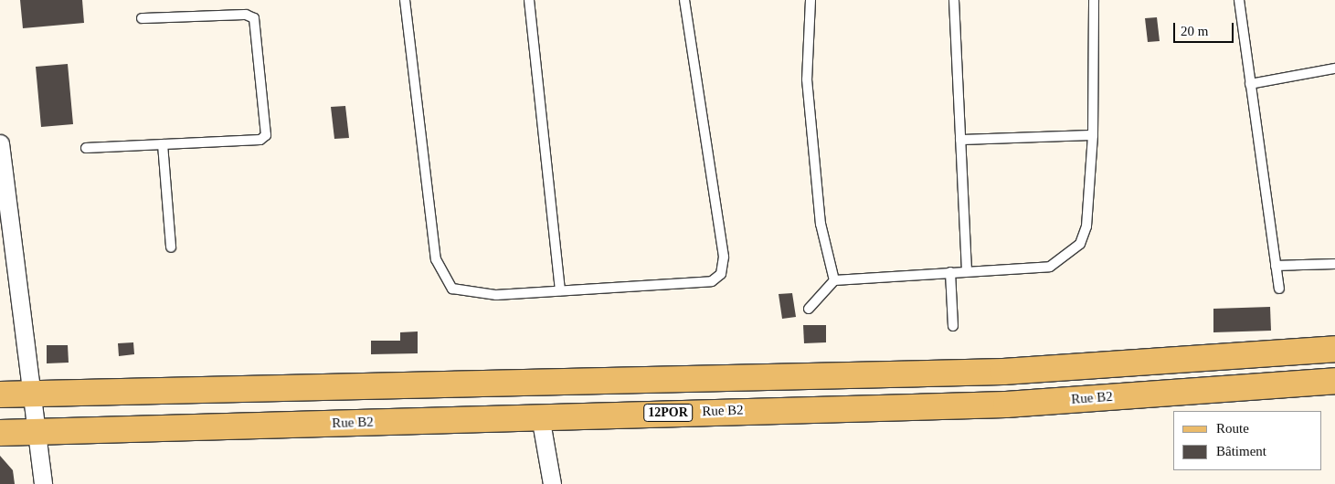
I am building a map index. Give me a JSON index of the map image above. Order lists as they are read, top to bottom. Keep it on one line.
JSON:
{"streets":{"main road":["Rue B2","12POR"]},"legend":["Route","Bâtiment"],"scale_bar":"20 m"}
